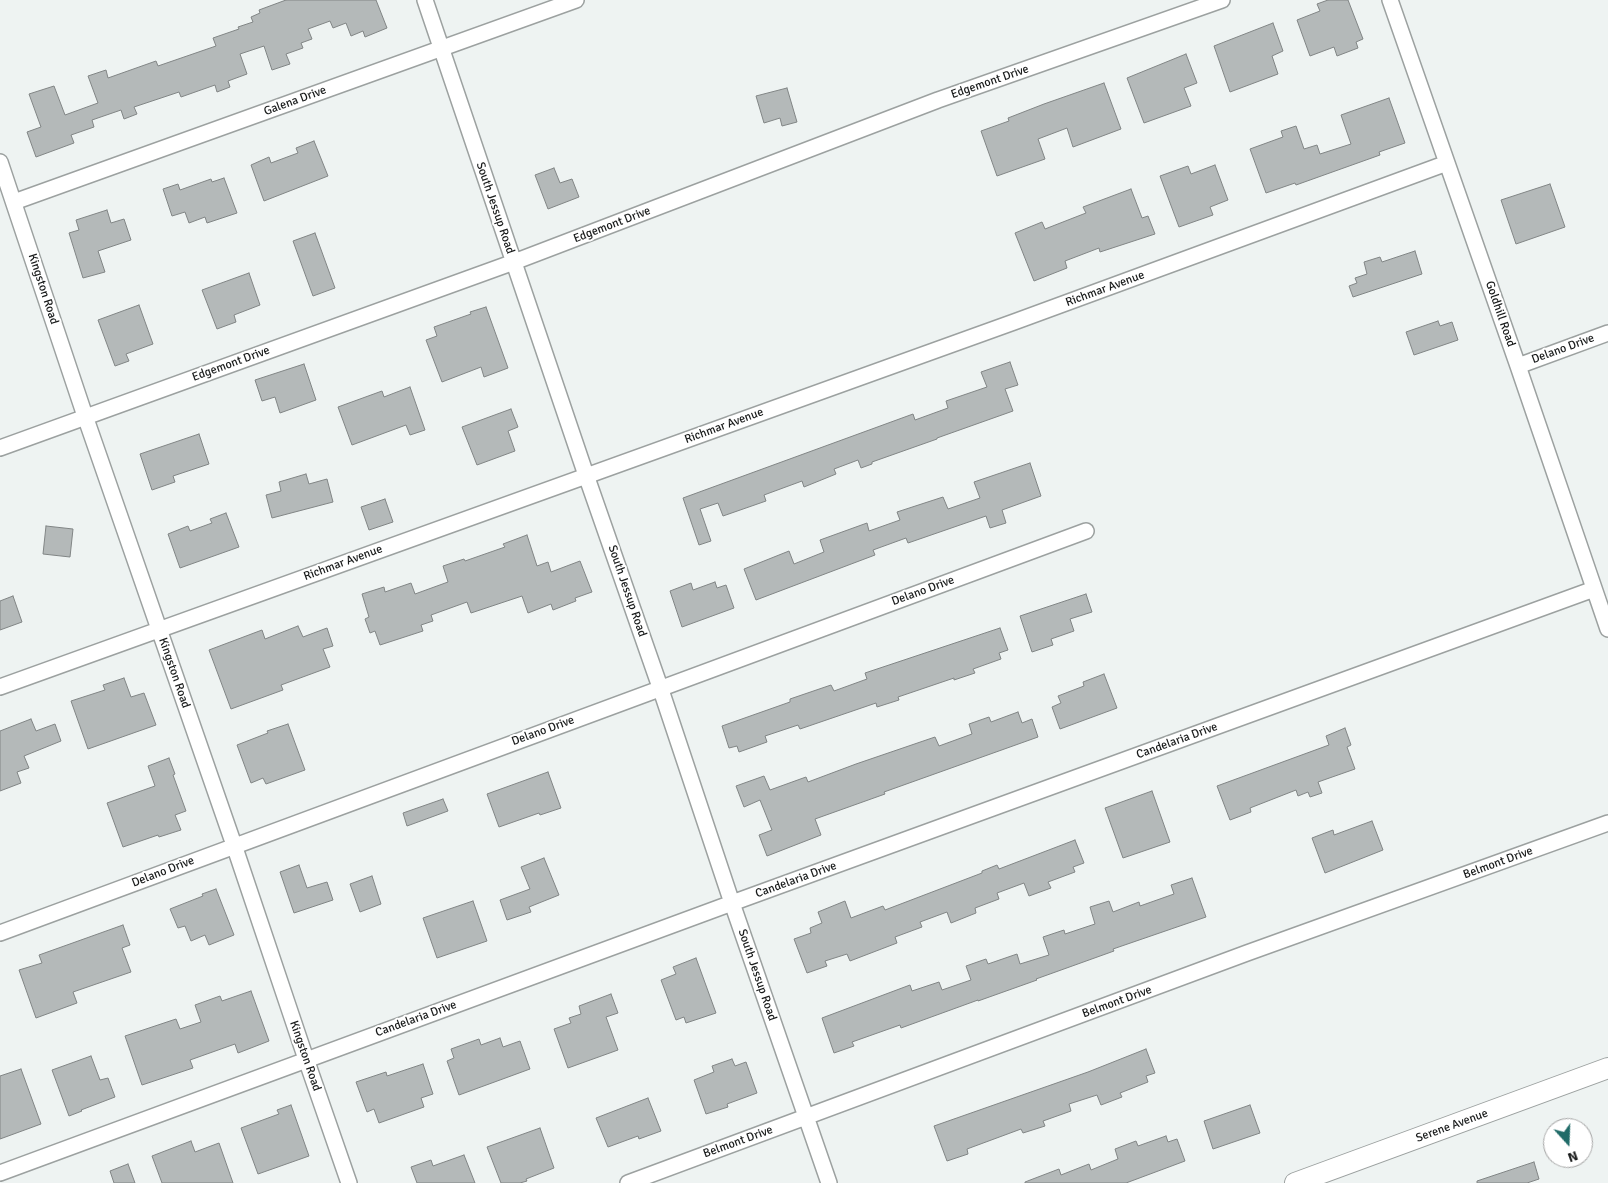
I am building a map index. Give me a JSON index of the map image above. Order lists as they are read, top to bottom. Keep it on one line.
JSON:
{"streets":{"street":["Edgemont Drive","Galena Drive","South Jessup Road","Kingston Road","Richmar Avenue","Goldhill Road","Delano Drive","Candelaria Drive","Belmont Drive","Serene Avenue"]},"crossings":[["Edgemont Drive","South Jessup Road"],["Edgemont Drive","Kingston Road"],["Galena Drive","South Jessup Road"],["Galena Drive","Kingston Road"],["South Jessup Road","Richmar Avenue"],["South Jessup Road","Delano Drive"],["South Jessup Road","Candelaria Drive"],["South Jessup Road","Belmont Drive"],["Kingston Road","Richmar Avenue"],["Kingston Road","Delano Drive"],["Kingston Road","Candelaria Drive"],["Richmar Avenue","Goldhill Road"],["Goldhill Road","Delano Drive"],["Goldhill Road","Candelaria Drive"]],"north":"bottom"}
